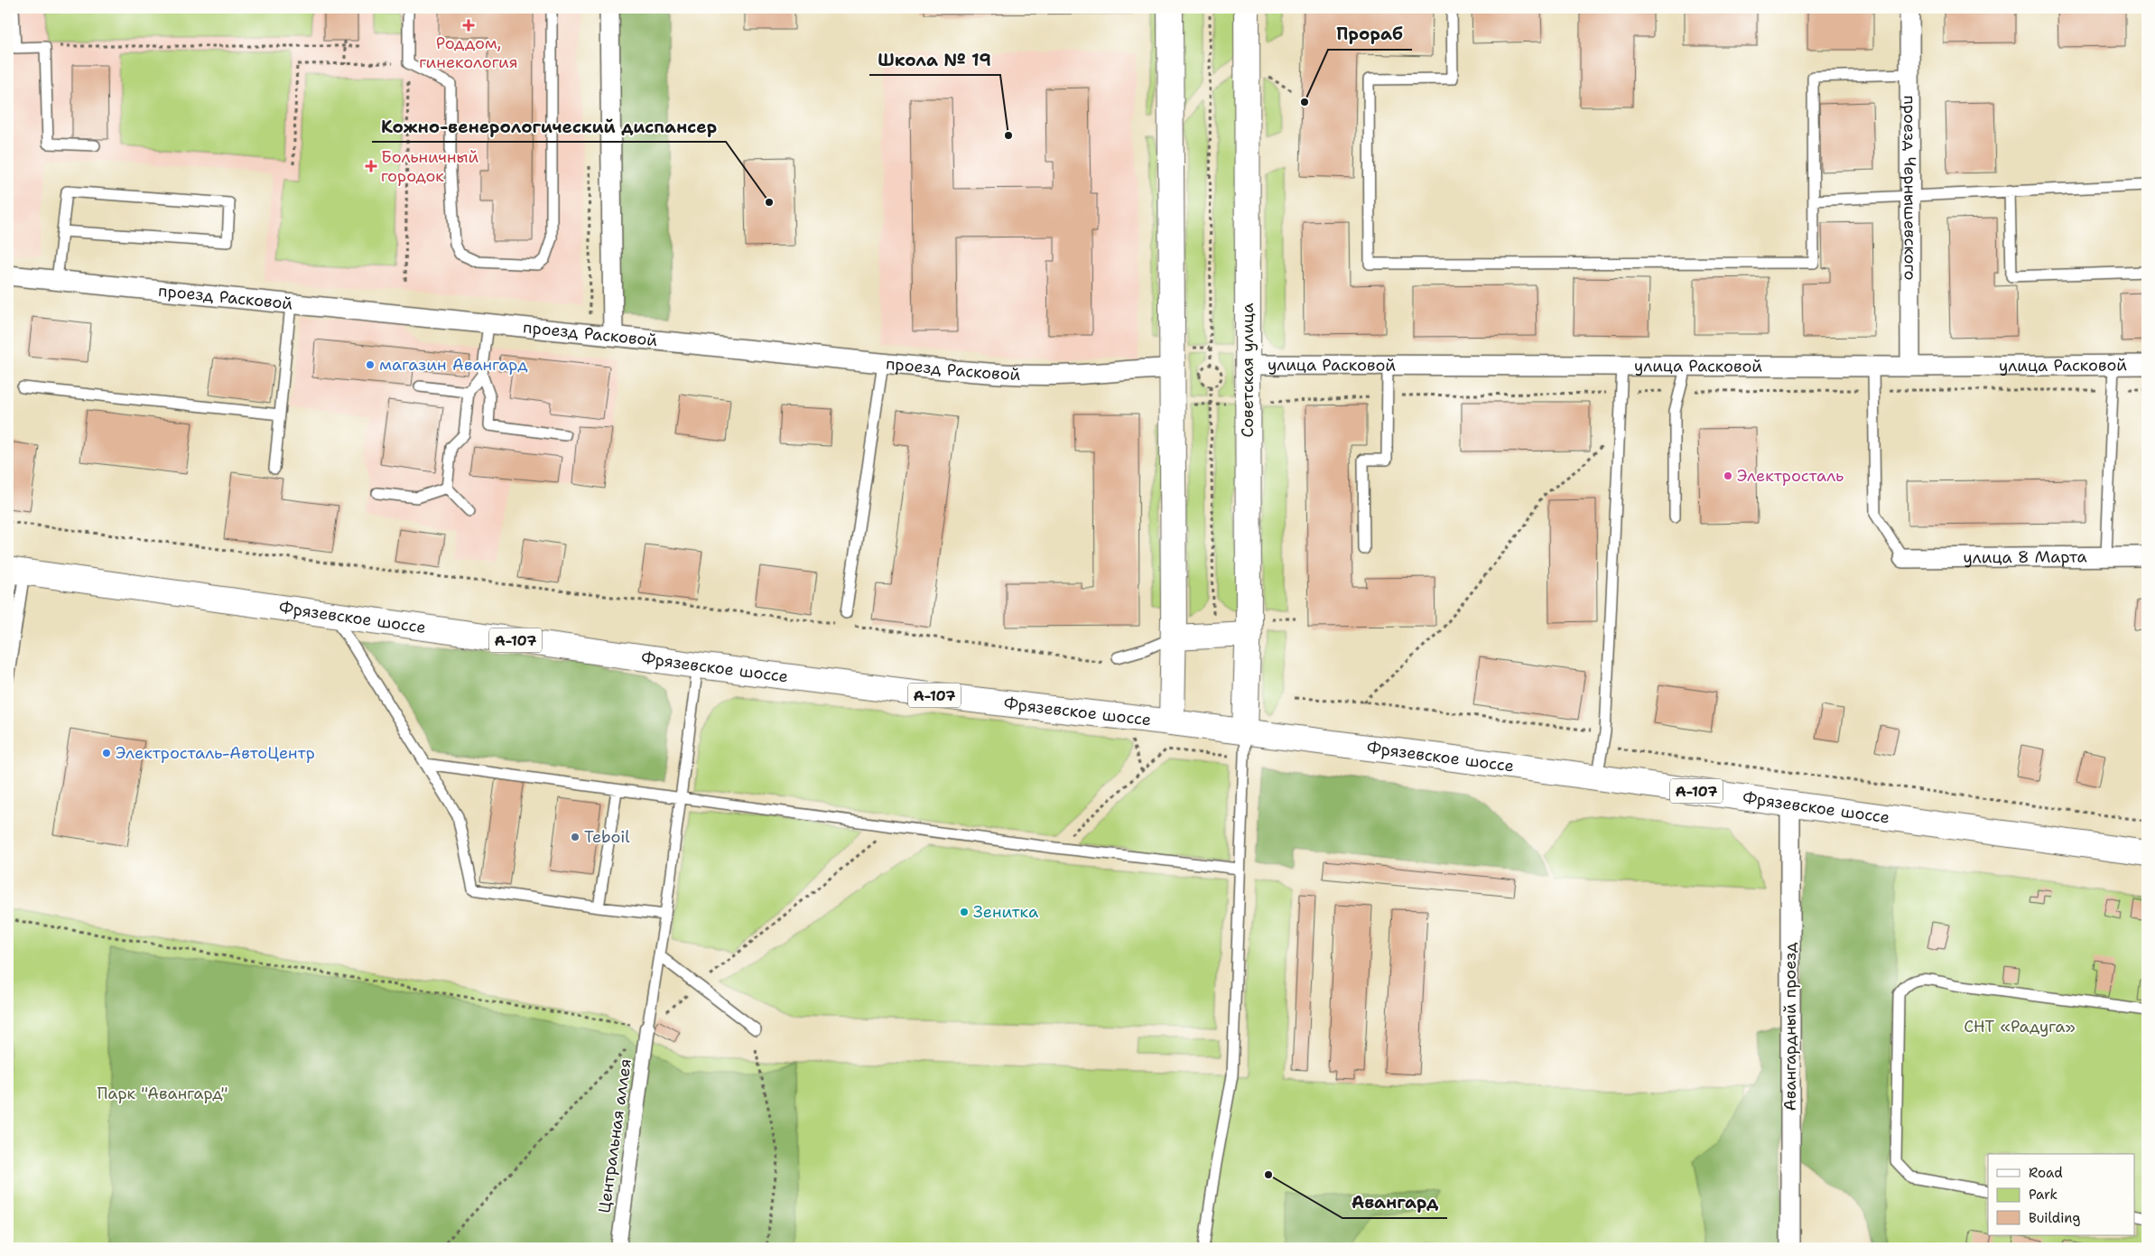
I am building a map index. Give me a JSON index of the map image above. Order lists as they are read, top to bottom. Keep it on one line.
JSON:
{"streets":{"main road":["Советская улица","Фрязевское шоссе","А-107"],"street":["проезд Чернышевского","проезд Расковой","улица Расковой","улица 8 Марта","Авангардный проезд","Центральная аллея"]},"crossings":[["проезд Чернышевского","улица Расковой"],["улица Расковой","Советская улица"],["Советская улица","Фрязевское шоссе"],["Фрязевское шоссе","Авангардный проезд"]],"parks":["СНТ «Радуга»","Парк \"Авангард\""],"places":{"health":["Роддом, гинекология","Больничный городок"],"other":["Прораб","Школа № 19","Кожно-венерологический диспансер","магазин Авангард","Электросталь","Электросталь-АвтоЦентр","Teboil","Зенитка","Авангард"]},"legend":["Road","Park","Building"]}
